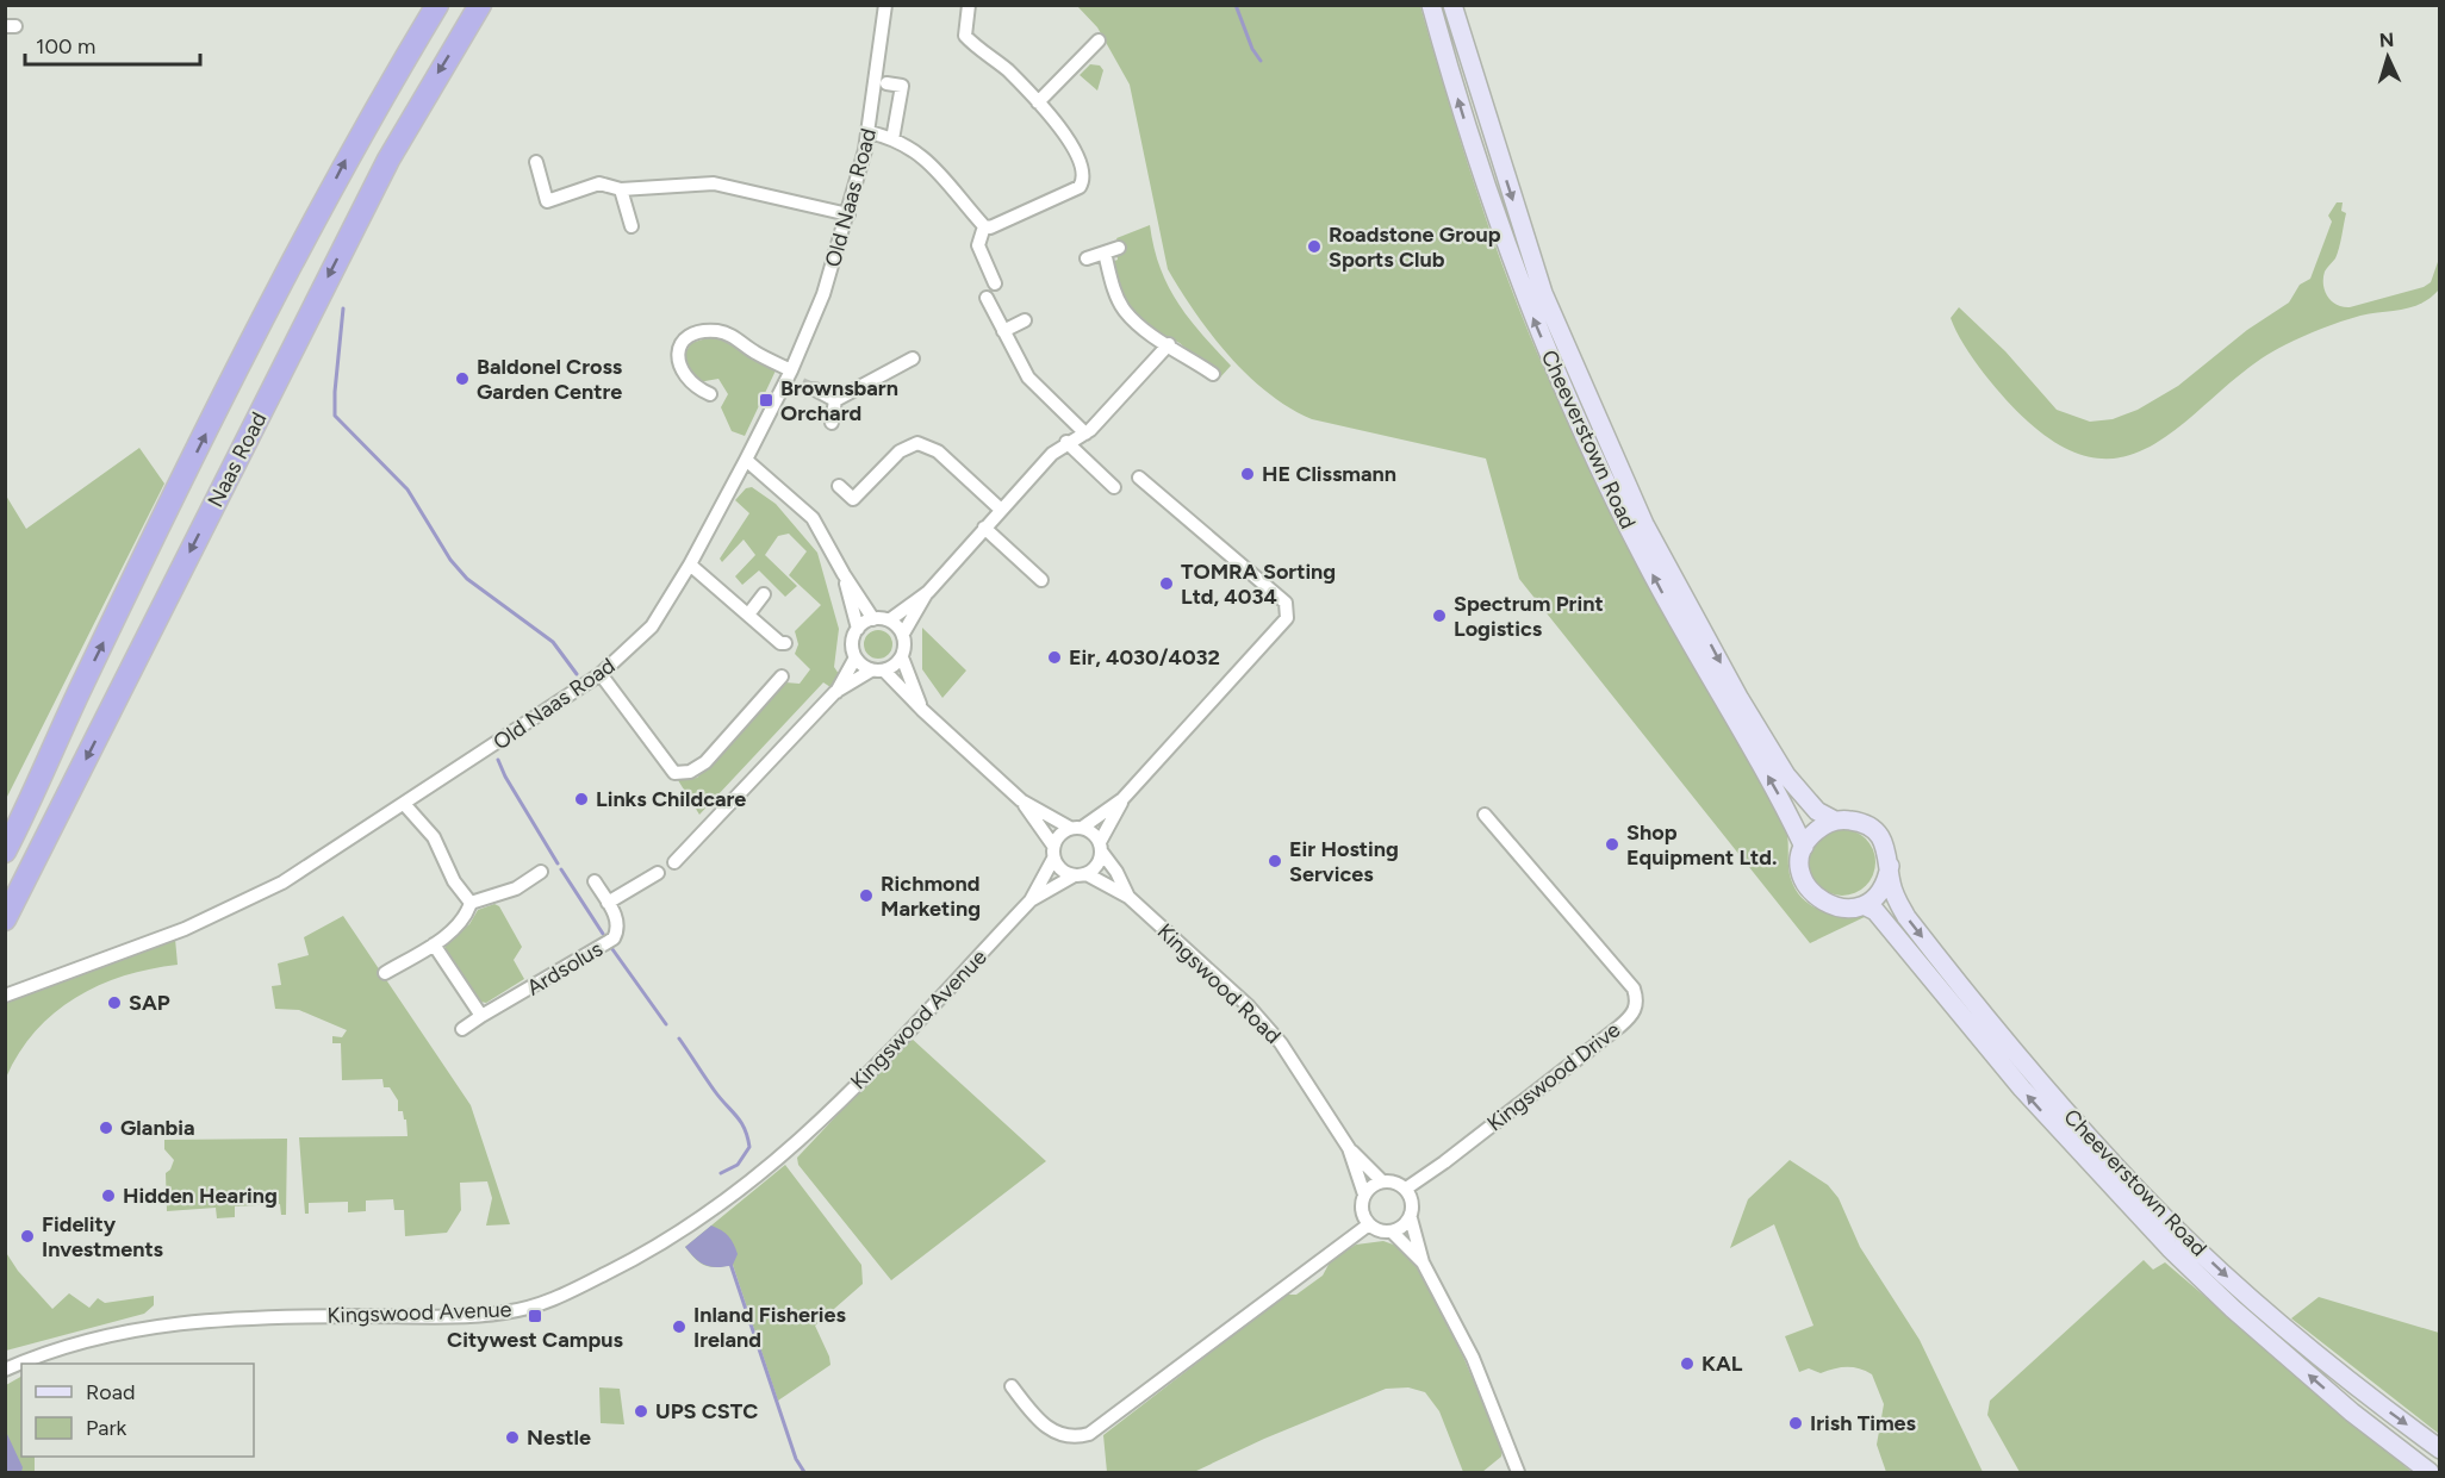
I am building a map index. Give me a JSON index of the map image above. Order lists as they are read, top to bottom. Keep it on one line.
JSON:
{"streets":{"highway":["Naas Road"],"main road":["Cheeverstown Road"],"street":["Old Naas Road","Ardsolus","Kingswood Road","Kingswood Avenue","Kingswood Drive"]},"crossings":[["Kingswood Road","Kingswood Avenue"],["Kingswood Road","Kingswood Drive"]],"places":{"other":["Roadstone Group Sports Club","Baldonel Cross Garden Centre","HE Clissmann","TOMRA Sorting Ltd, 4034","Spectrum Print Logistics","Eir, 4030/4032","Links Childcare","Shop Equipment Ltd.","Eir Hosting Services","Richmond Marketing","SAP","Glanbia","Hidden Hearing","Fidelity Investments","Inland Fisheries Ireland","KAL","UPS CSTC","Irish Times","Nestle"],"transit":["Brownsbarn Orchard","Citywest Campus"]},"legend":["Road","Park"],"scale_bar":"100 m","north":"top"}
